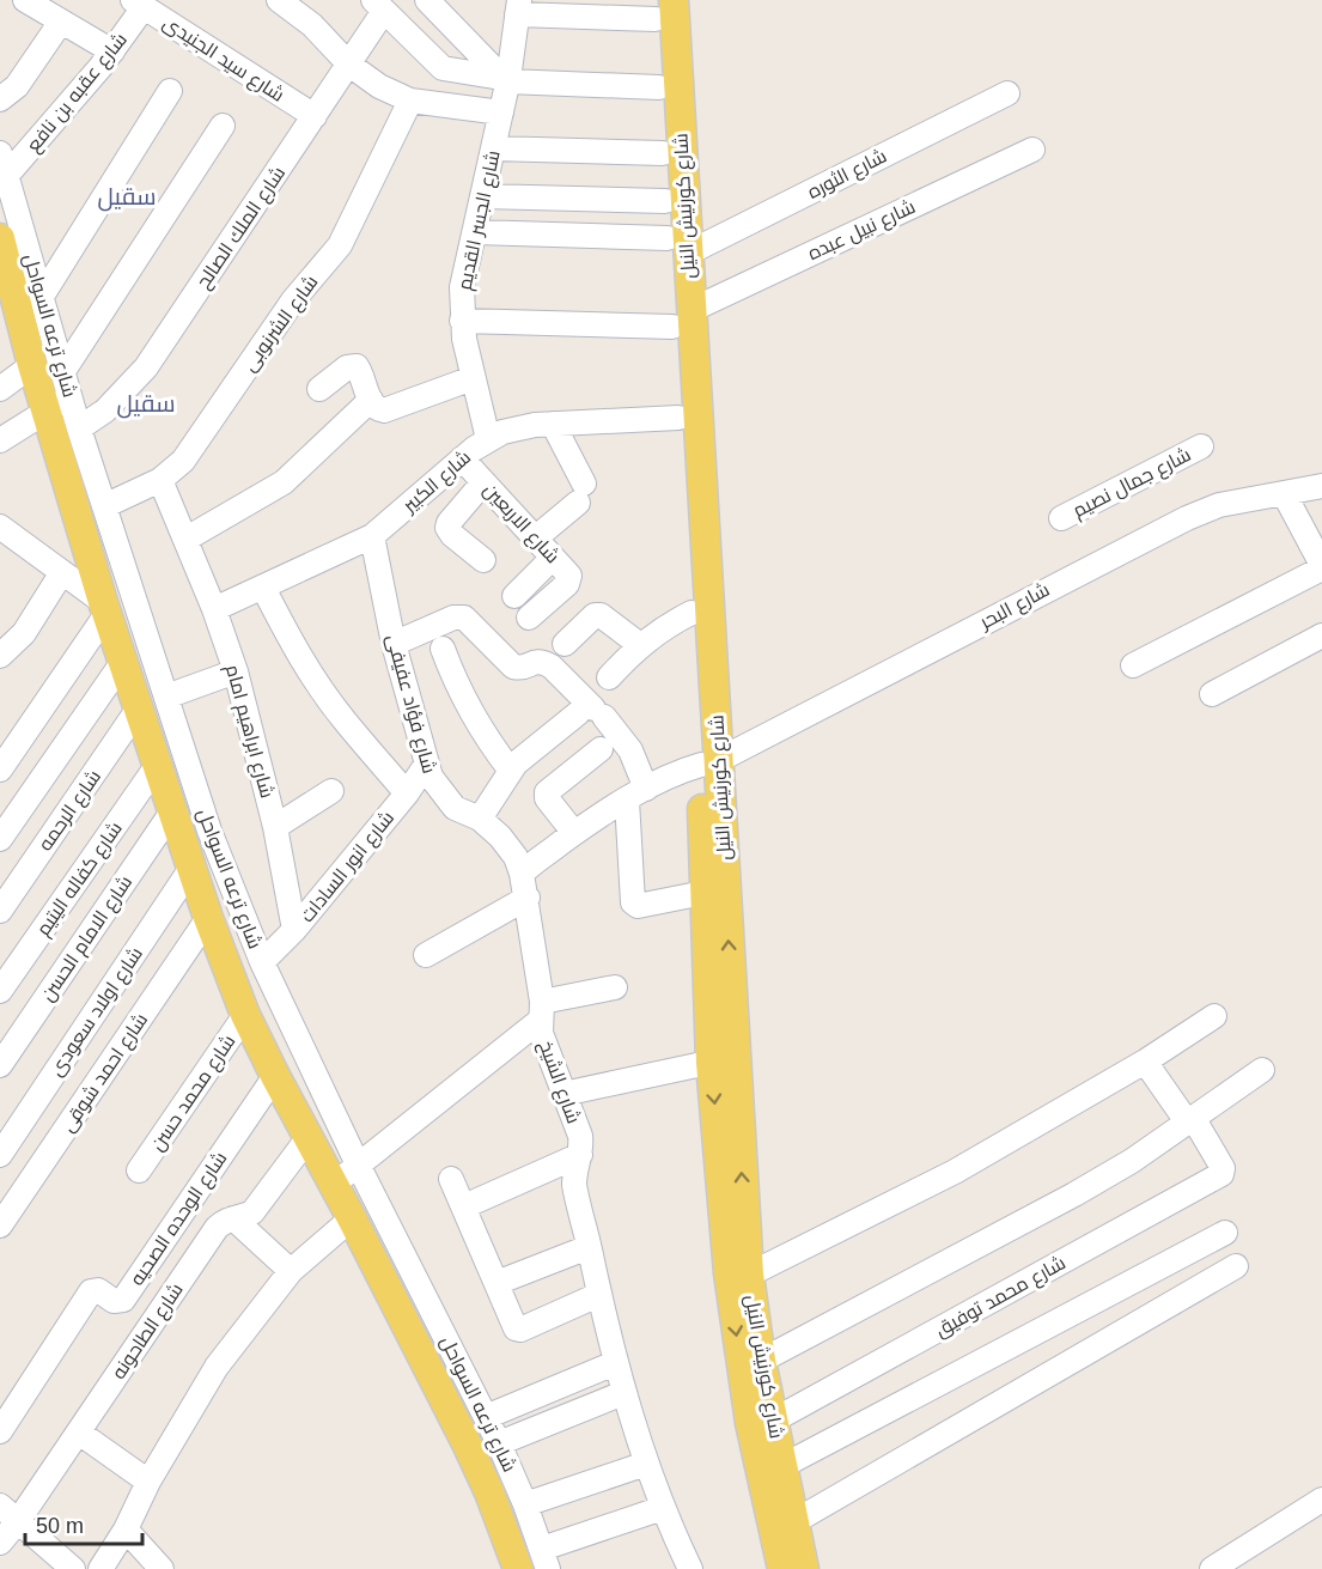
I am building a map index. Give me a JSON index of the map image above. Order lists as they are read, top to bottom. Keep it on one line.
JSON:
{"streets":{"main road":["شارع كورنيش النيل","شارع ترعه السواحل"],"street":["شارع سيد الجنيدى","شارع عقبه بن نافع","شارع الثوره","شارع الجسر القديم","شارع الملك الصالح","شارع نبيل عبده","شارع الشرنوبى","شارع الكبير","شارع جمال نصيم","شارع الاربعين","شارع البحر","شارع فؤاد عفيفى","شارع ابراهيم امام","شارع الرحمه","شارع انور السادات","شارع كفاله اليتيم","شارع الامام الحسن","شارع اولاد سعودى","شارع احمد شوقى","شارع الشيخ","شارع محمد حسن","شارع الوحده الصحيه","شارع محمد توفيق","شارع الطاحونه"]},"crossings":[["شارع سيد الجنيدى","شارع عقبه بن نافع"],["شارع سيد الجنيدى","شارع الملك الصالح"],["شارع عقبه بن نافع","شارع ترعه السواحل"],["شارع الثوره","شارع كورنيش النيل"],["شارع كورنيش النيل","شارع نبيل عبده"],["شارع كورنيش النيل","شارع الكبير"],["شارع كورنيش النيل","شارع البحر"],["شارع كورنيش النيل","شارع محمد توفيق"],["شارع الجسر القديم","شارع الكبير"],["شارع الملك الصالح","شارع ترعه السواحل"],["شارع الشرنوبى","شارع ترعه السواحل"],["شارع الشرنوبى","شارع ابراهيم امام"],["شارع ترعه السواحل","شارع الرحمه"],["شارع ترعه السواحل","شارع انور السادات"],["شارع ترعه السواحل","شارع كفاله اليتيم"],["شارع ترعه السواحل","شارع الامام الحسن"],["شارع ترعه السواحل","شارع اولاد سعودى"],["شارع ترعه السواحل","شارع احمد شوقى"],["شارع ترعه السواحل","شارع محمد حسن"],["شارع ترعه السواحل","شارع الوحده الصحيه"],["شارع ترعه السواحل","شارع الطاحونه"],["شارع الكبير","شارع الاربعين"],["شارع الكبير","شارع فؤاد عفيفى"],["شارع الكبير","شارع ابراهيم امام"],["شارع فؤاد عفيفى","شارع انور السادات"],["شارع فؤاد عفيفى","شارع الشيخ"],["شارع ابراهيم امام","شارع انور السادات"]],"districts":["سقيل","سقيل"],"scale_bar":"50 m"}
